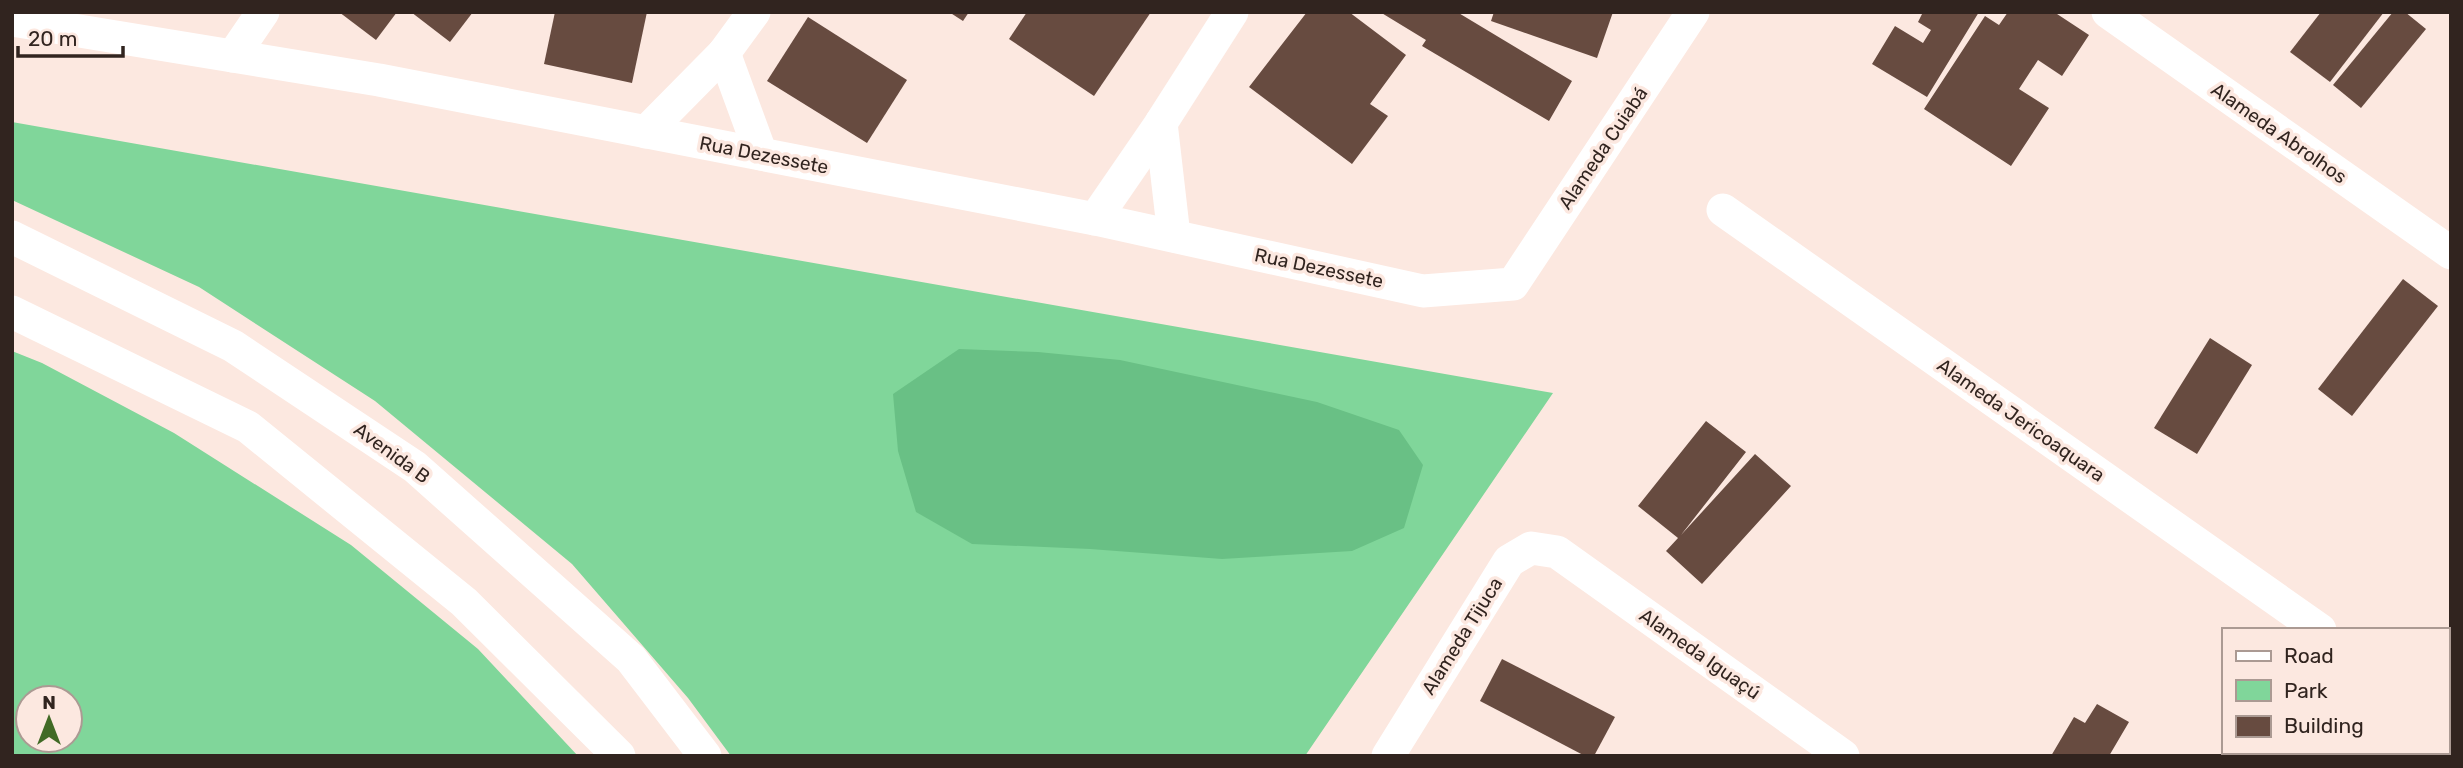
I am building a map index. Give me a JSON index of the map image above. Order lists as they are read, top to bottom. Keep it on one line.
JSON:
{"streets":{"street":["Alameda Abrolhos","Alameda Cuiabá","Rua Dezessete","Alameda Jericoaquara","Avenida B","Alameda Tijuca","Alameda Iguaçú"]},"crossings":[["Alameda Cuiabá","Rua Dezessete"],["Alameda Tijuca","Alameda Iguaçú"]],"legend":["Road","Park","Building"],"scale_bar":"20 m","north":"top"}
